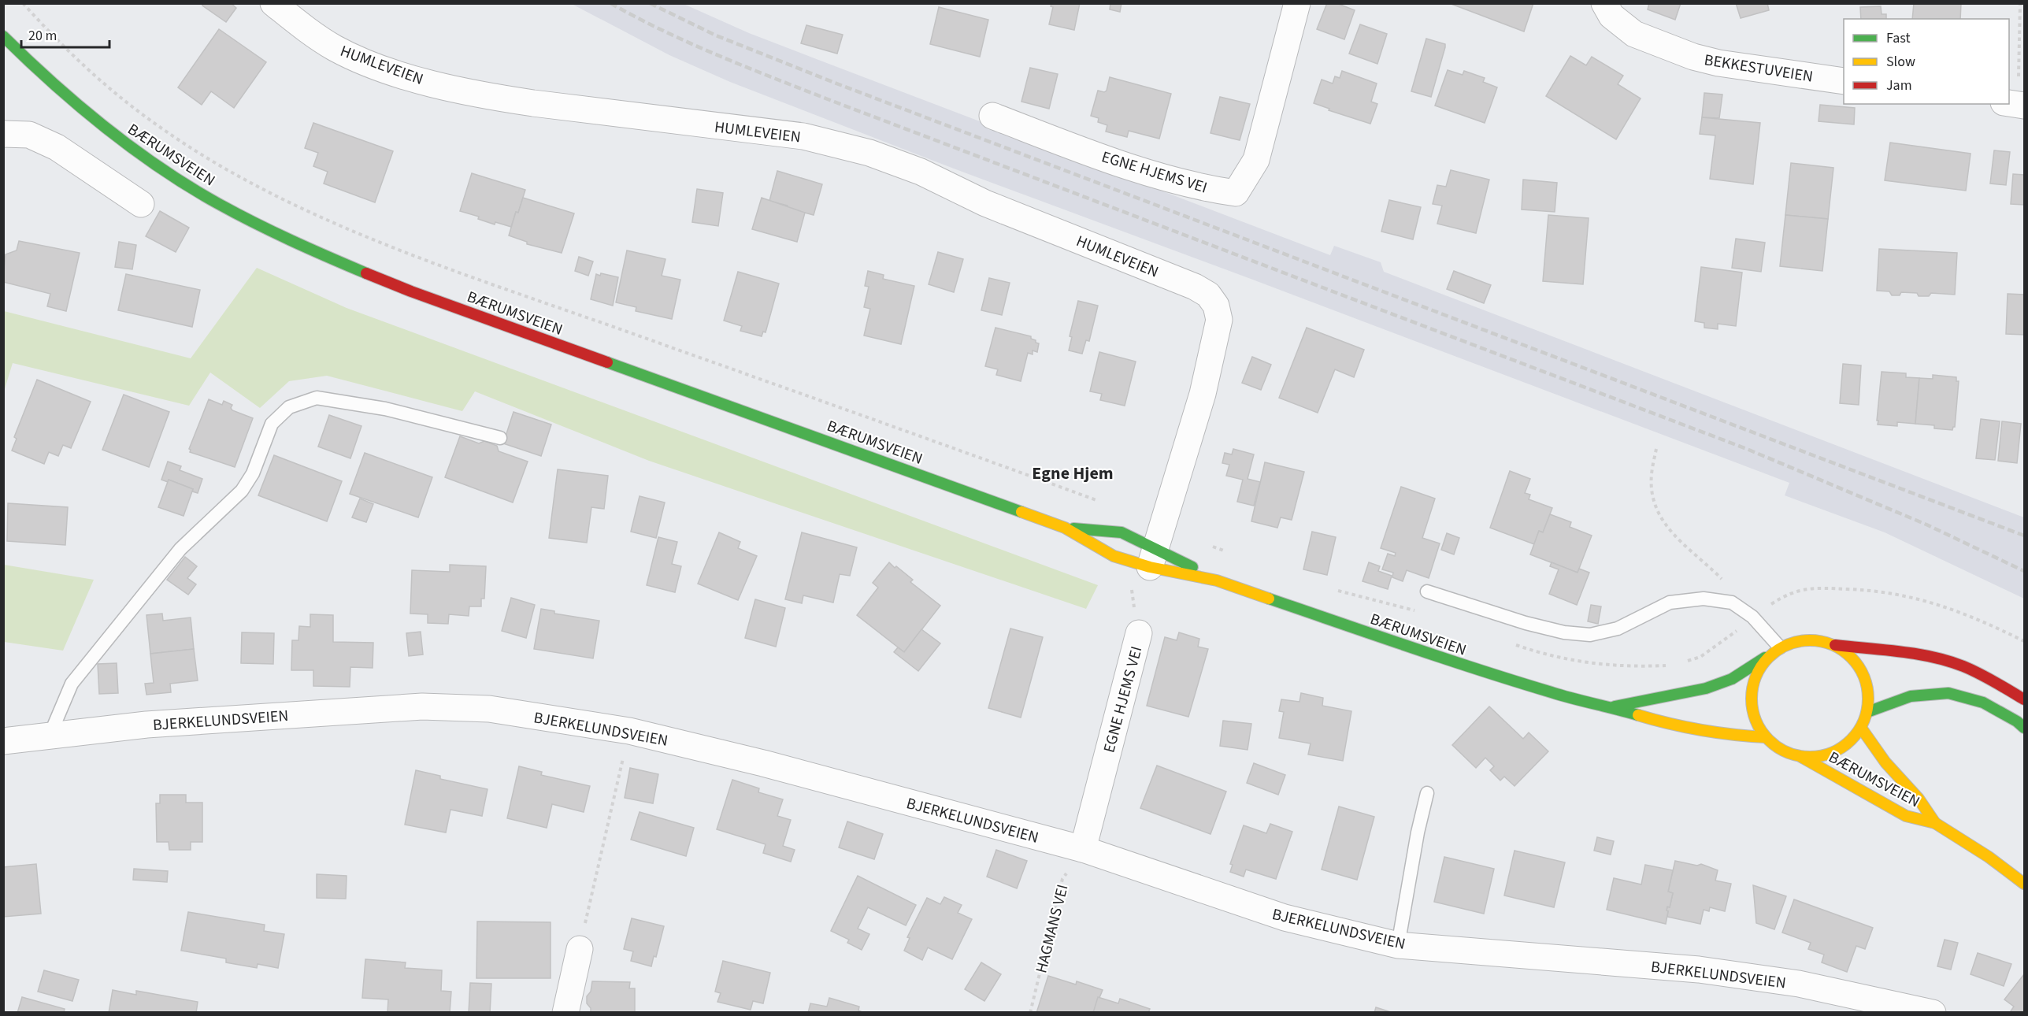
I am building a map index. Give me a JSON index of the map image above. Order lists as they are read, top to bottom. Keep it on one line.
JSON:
{"streets":{"main road":["BÆRUMSVEIEN"],"street":["HUMLEVEIEN","BEKKESTUVEIEN","EGNE HJEMS VEI","BJERKELUNDSVEIEN"],"path":["HAGMANS VEI"]},"crossings":[["HUMLEVEIEN","BÆRUMSVEIEN"],["EGNE HJEMS VEI","BJERKELUNDSVEIEN"],["EGNE HJEMS VEI","HAGMANS VEI"],["BJERKELUNDSVEIEN","HAGMANS VEI"]],"districts":["Egne Hjem"],"legend":["Fast","Slow","Jam"],"scale_bar":"20 m"}
